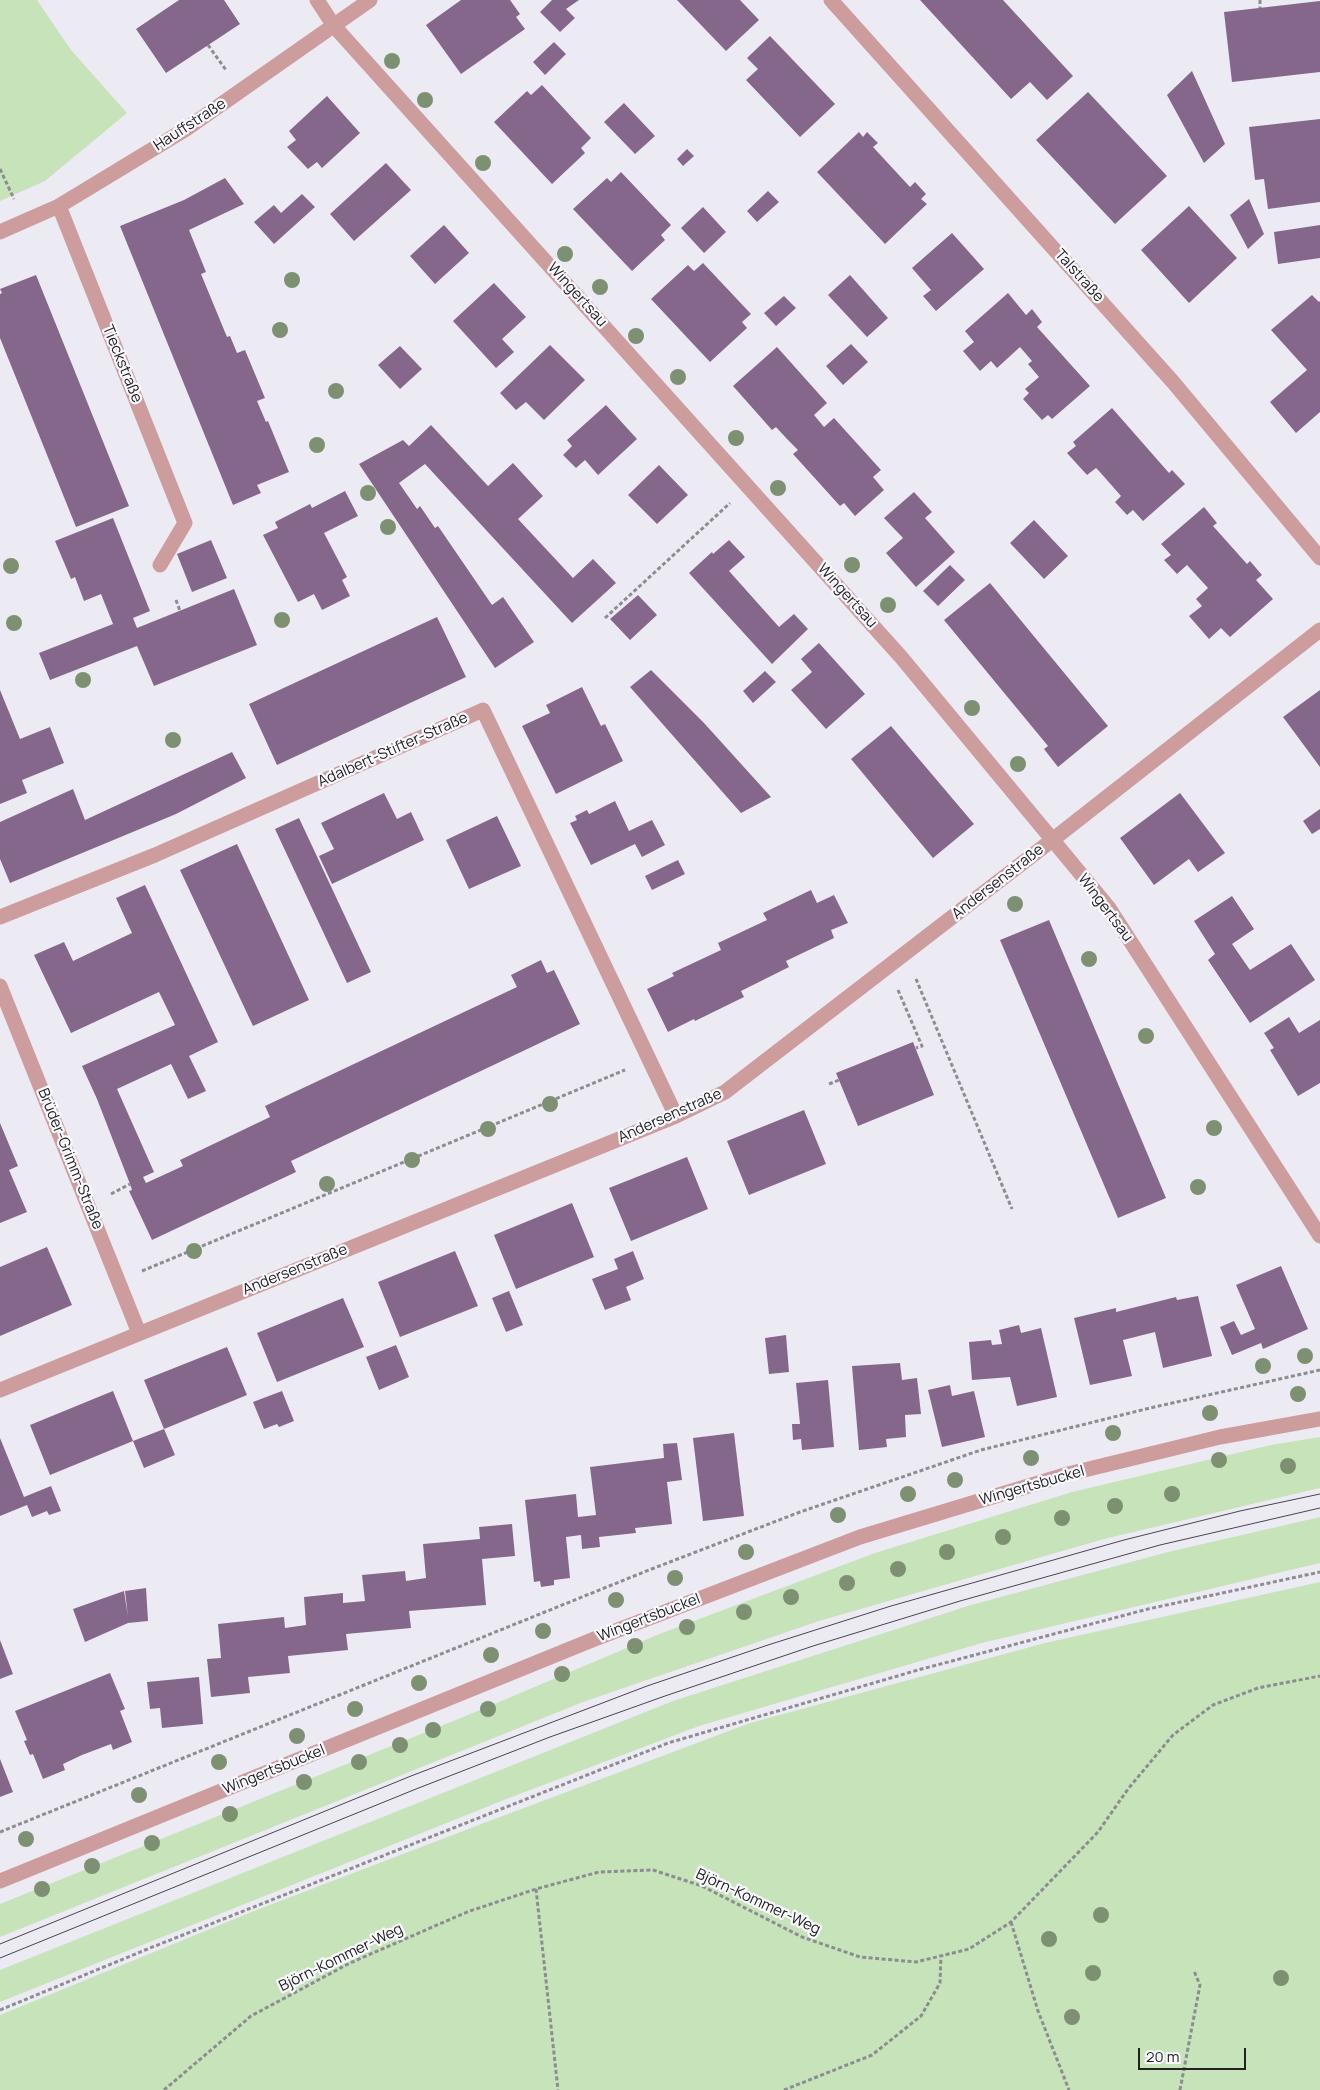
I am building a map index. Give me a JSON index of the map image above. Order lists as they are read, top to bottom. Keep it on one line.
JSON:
{"streets":{"street":["Hauffstraße","Talstraße","Wingertsau","Tieckstraße","Adalbert-Stifter-Straße","Andersenstraße","Brüder-Grimm-Straße","Wingertsbuckel"],"path":["Björn-Kommer-Weg"]},"crossings":[["Hauffstraße","Wingertsau"],["Hauffstraße","Tieckstraße"],["Wingertsau","Andersenstraße"],["Adalbert-Stifter-Straße","Andersenstraße"],["Andersenstraße","Brüder-Grimm-Straße"]],"scale_bar":"20 m"}
